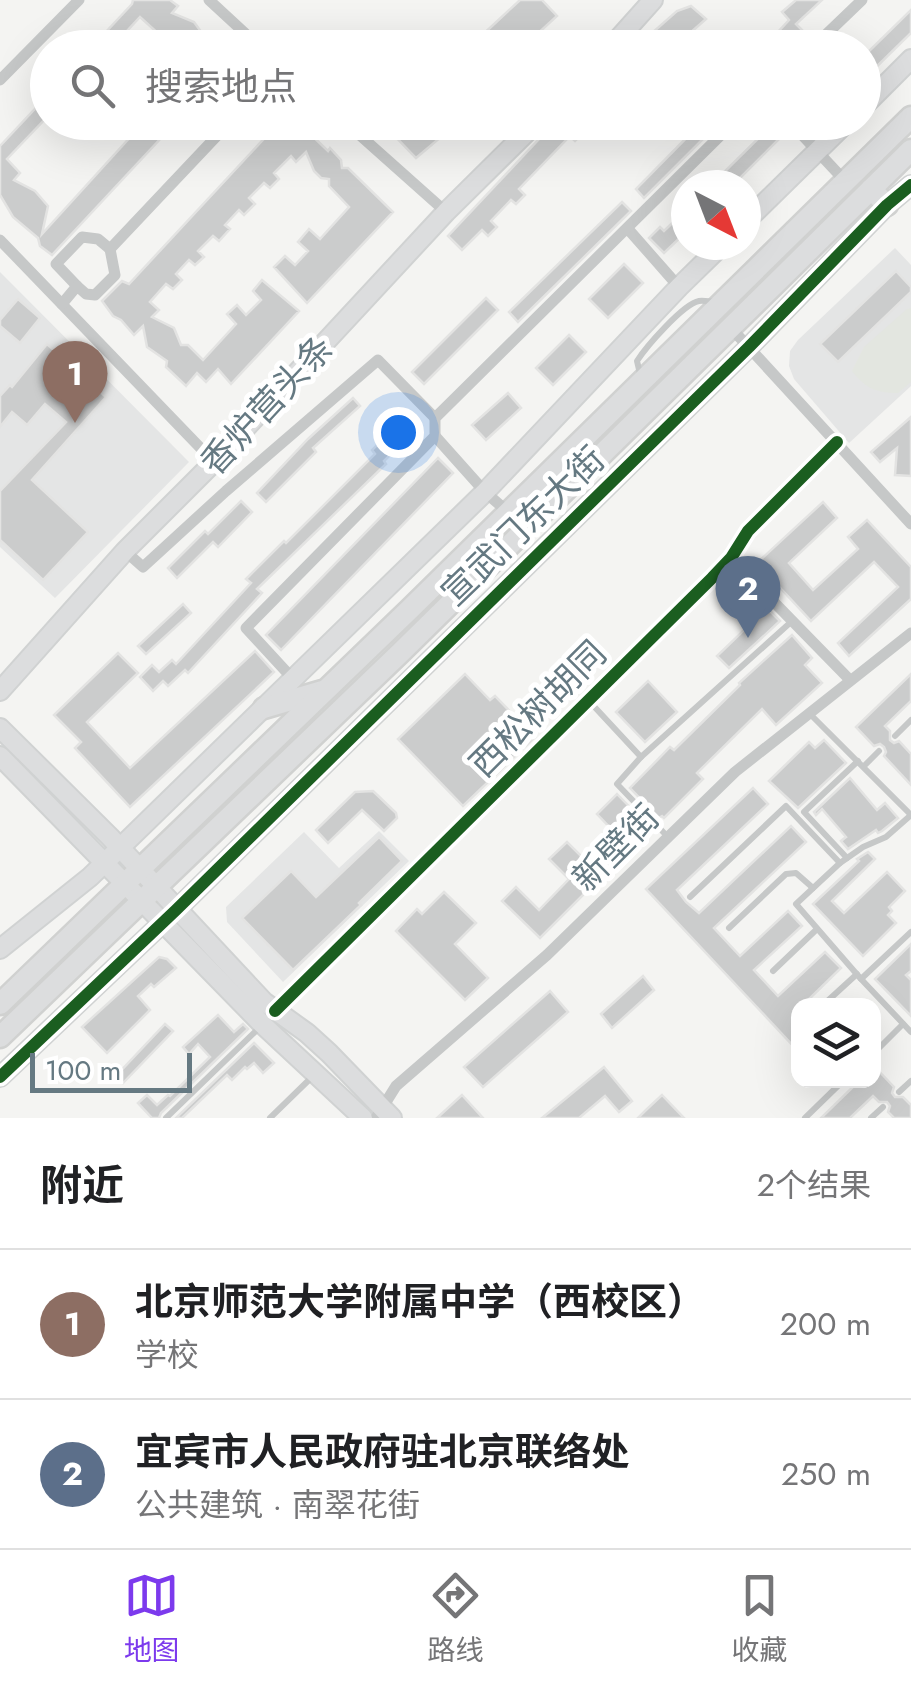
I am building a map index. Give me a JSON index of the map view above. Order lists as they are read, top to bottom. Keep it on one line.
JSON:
{"streets":{"main road":["宣武门东大街"],"street":["香炉营头条","西松树胡同","新壁街"]},"scale_bar":"100 m","north":"bottom right","page":{"search":"搜索地点","pins":["1","2"],"scale":"100 m","heading":["附近","2个结果"],"list":[{"mark":"1","name":"北京师范大学附属中学（西校区）","note":"学校","value":"200 m"},{"mark":"2","name":"宜宾市人民政府驻北京联络处","note":"公共建筑 · 南翠花街","value":"250 m"}],"nav":["地图","路线","收藏"]}}
